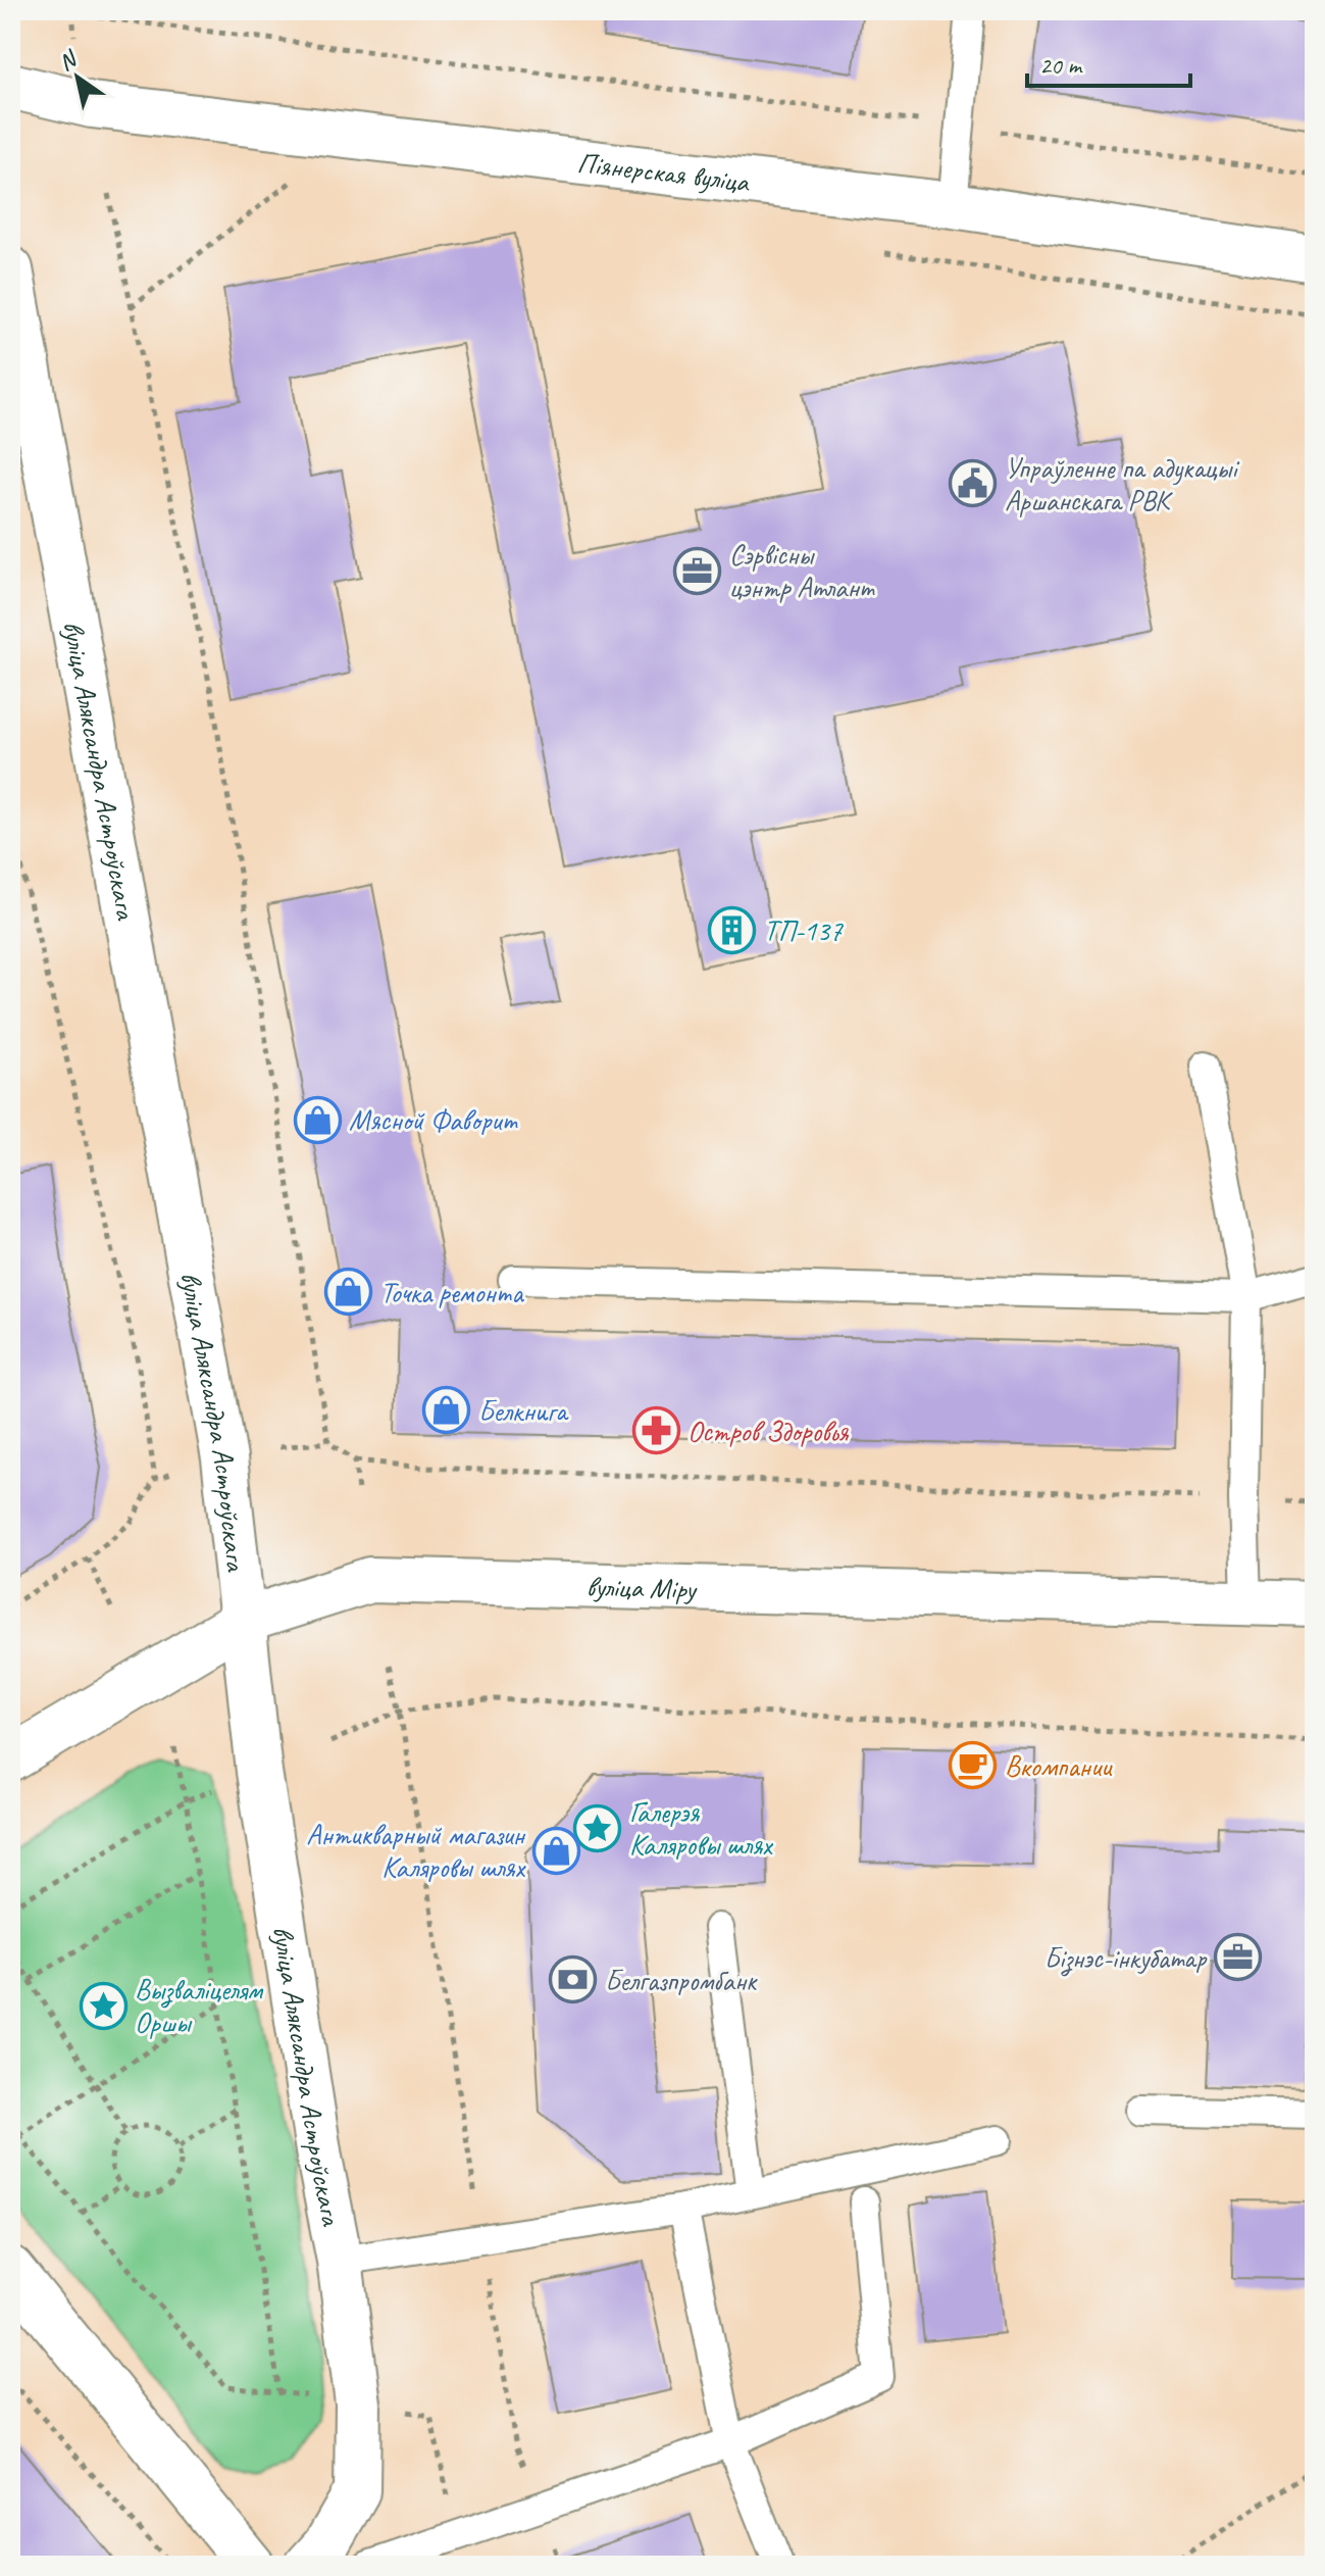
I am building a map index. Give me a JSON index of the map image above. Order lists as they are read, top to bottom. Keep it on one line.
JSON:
{"streets":{"street":["Піянерская вуліца","вуліца Аляксандра Астроўскага","вуліца Міру"]},"crossings":[["вуліца Аляксандра Астроўскага","вуліца Міру"]],"places":{"public building":["Упраўленне па адукацыі Аршанскага РВК"],"office":["Сэрвісны цэнтр Атлант","Бізнэс-інкубатар"],"building":["ТП-137"],"shop":["Мясной Фаворит","Точка ремонта","Белкнига","Антикварный магазин Каляровы шлях"],"pharmacy":["Остров Здоровья"],"cafe":["Вкомпании"],"place":["Галерэя Каляровы шлях","Вызваліцелям Оршы"],"bank":["Белгазпромбанк"]},"scale_bar":"20 m","north":"top left"}
